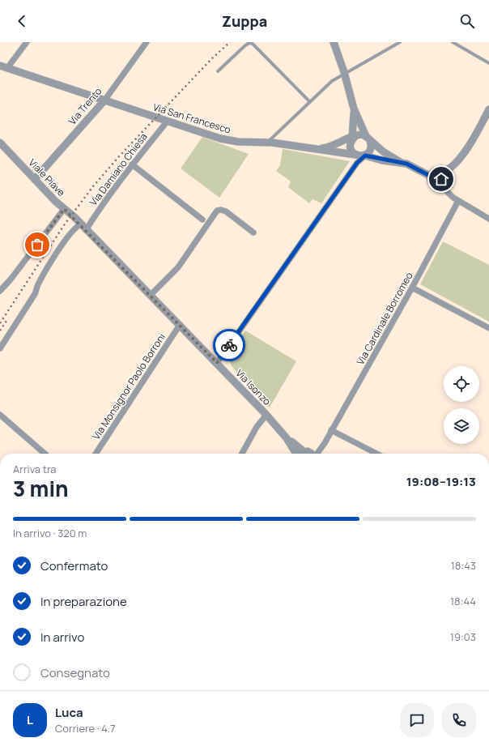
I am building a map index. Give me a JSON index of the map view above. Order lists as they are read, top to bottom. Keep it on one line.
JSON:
{"streets":{"street":["Via Trento","Via San Francesco","Via Damiano Chiesa","Viale Piave","Via Cardinale Borromeo","Via Monsignor Paolo Borroni","Via Isonzo"]},"crossings":[["Via Trento","Via San Francesco"],["Via Trento","Viale Piave"],["Via San Francesco","Via Damiano Chiesa"],["Via Damiano Chiesa","Viale Piave"],["Via Damiano Chiesa","Via Isonzo"],["Viale Piave","Via Isonzo"],["Via Monsignor Paolo Borroni","Via Isonzo"]],"page":{"header":"Zuppa","heading":["3 min","Arriva tra","19:08–19:13"],"panel":["Luca","Corriere · 4.7"],"bar":"In arrivo · 320 m","list":[["Confermato","18:43"],["In preparazione","18:44"],["In arrivo","19:03"],"Consegnato"],"round":"L"}}
